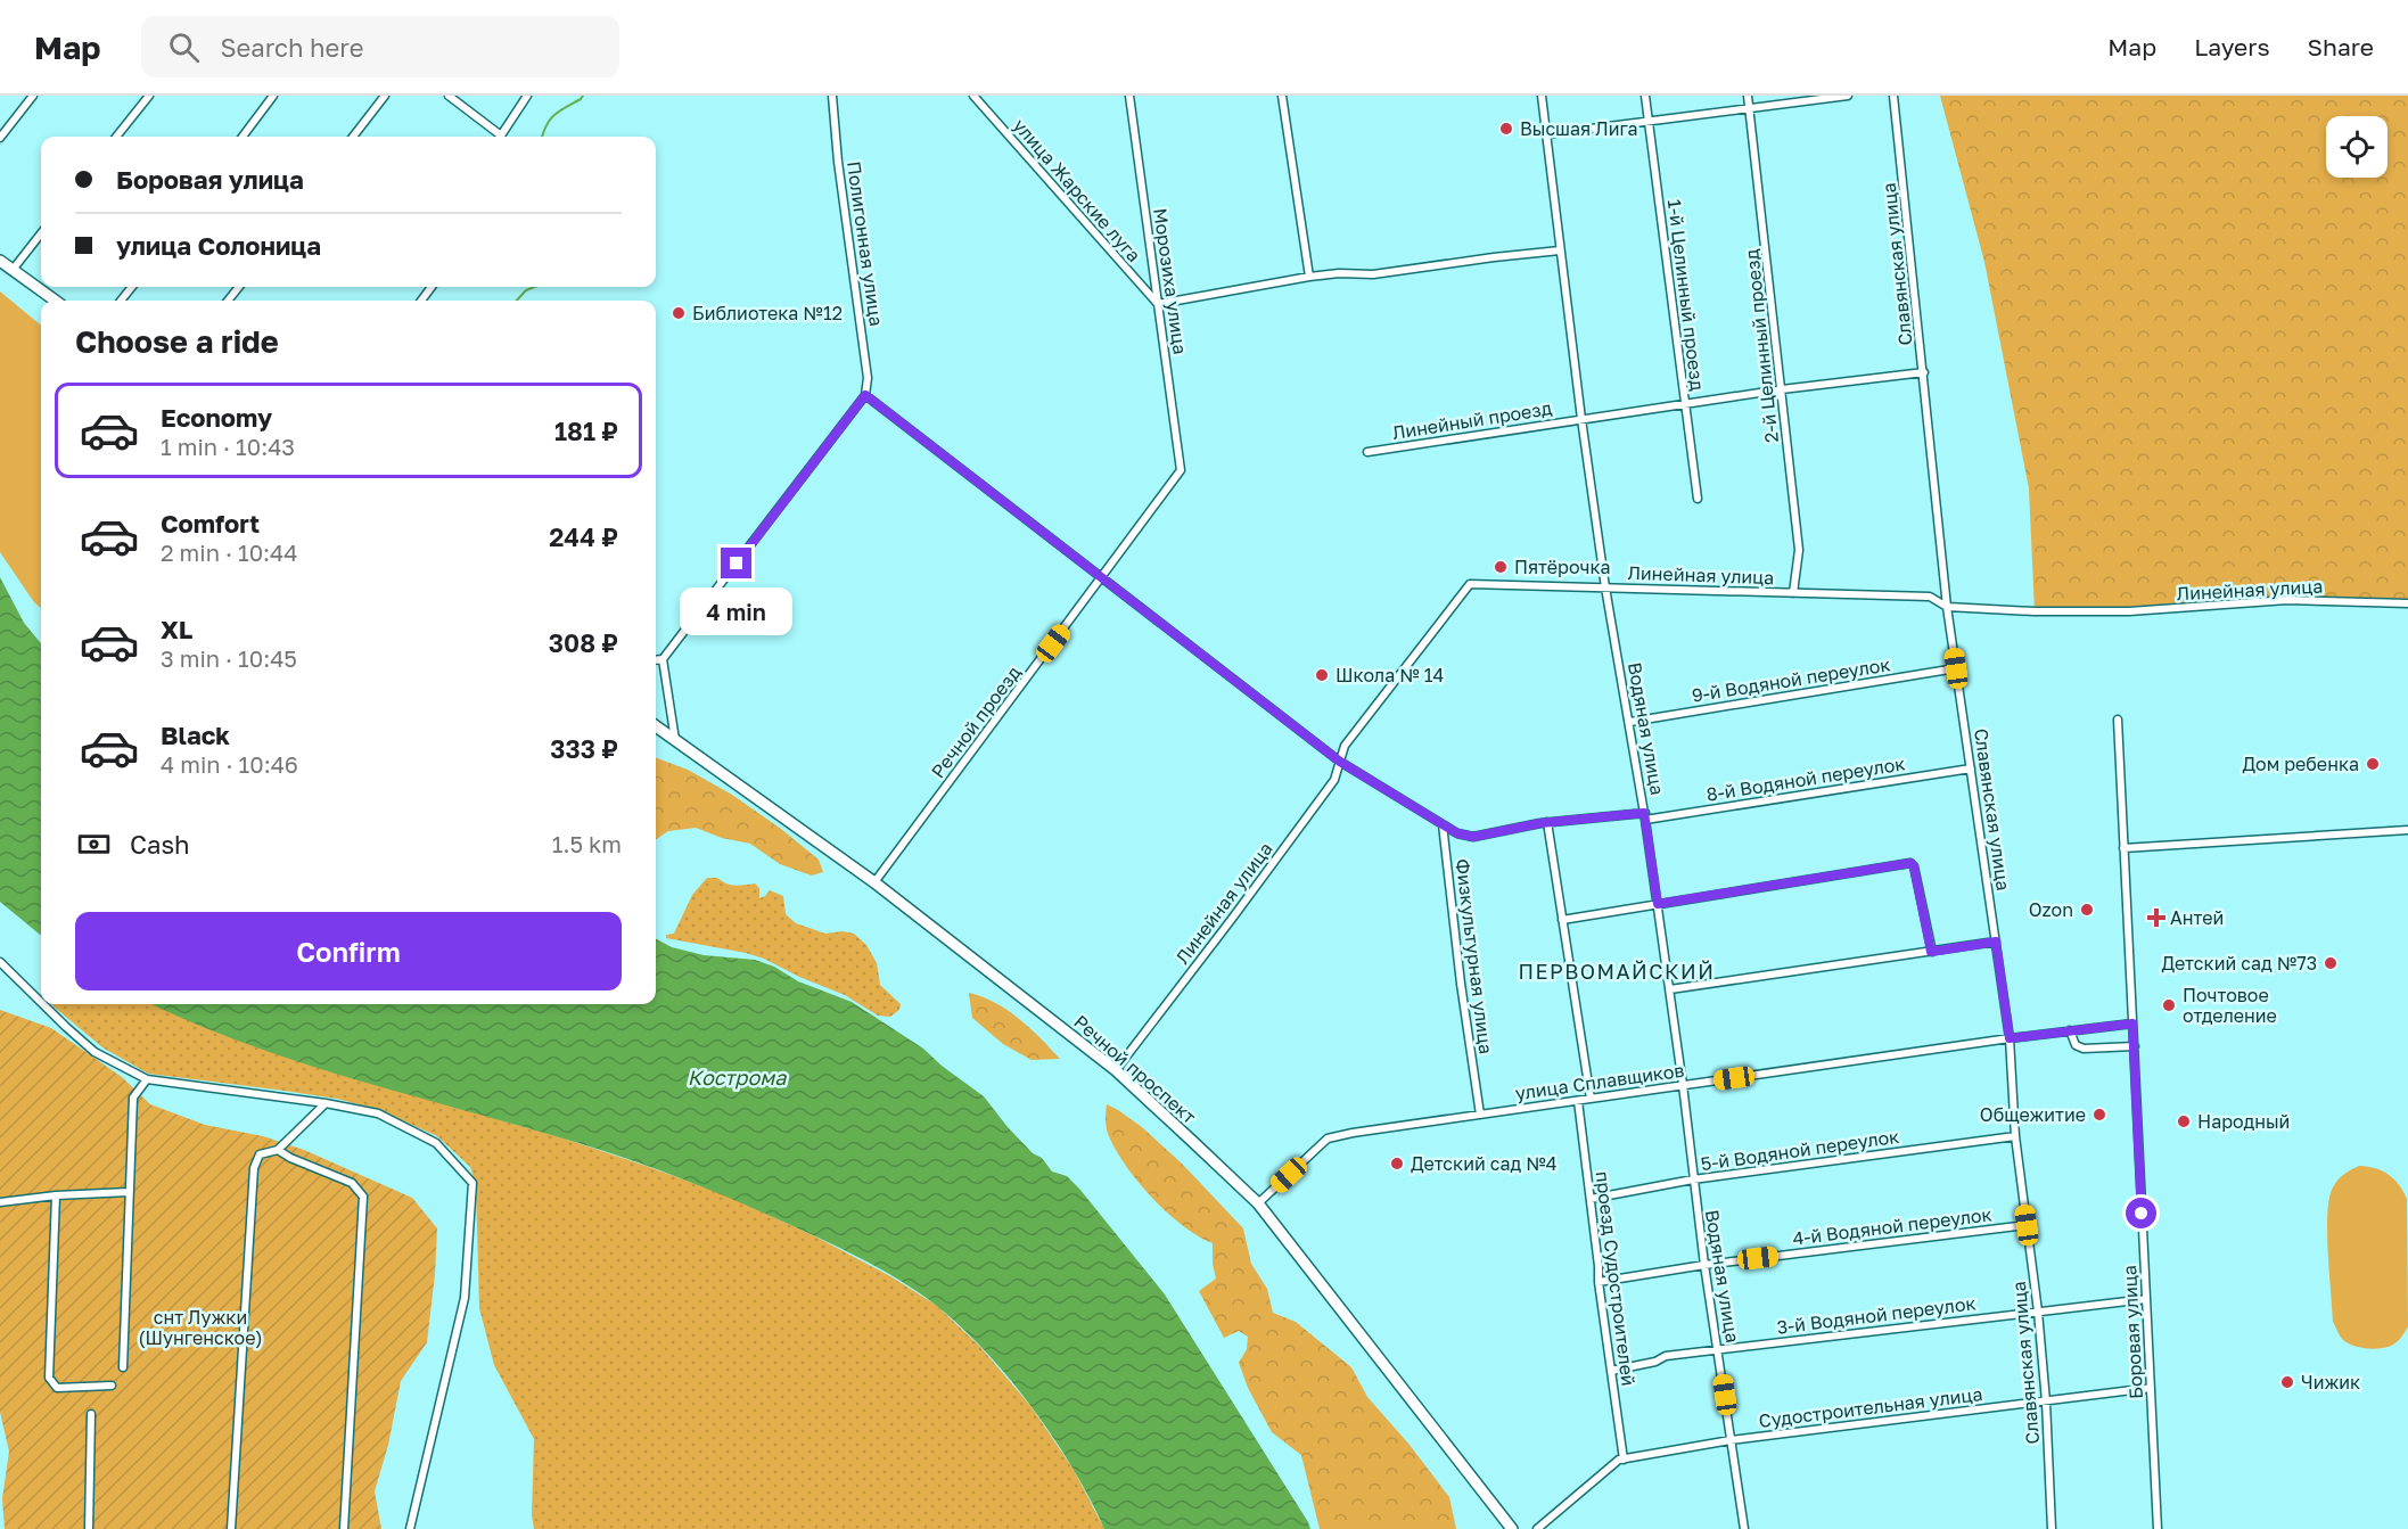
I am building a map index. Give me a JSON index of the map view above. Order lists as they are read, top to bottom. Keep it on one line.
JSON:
{"streets":{"street":["улица Жарские луга","Полигонная улица","Славянская улица","Морозиха улица","1-й Целинный проезд","2-й Целинный проезд","Линейный проезд","Линейная улица","9-й Водяной переулок","Речной проезд","Водяная улица","8-й Водяной переулок","Физкультурная улица","Речной проспект","улица Сплавщиков","5-й Водяной переулок","4-й Водяной переулок","проезд Судостроителей","3-й Водяной переулок","Боровая улица","Судостроительная улица"]},"crossings":[["улица Жарские луга","Морозиха улица"],["Славянская улица","Линейный проезд"],["Славянская улица","Линейная улица"],["Славянская улица","9-й Водяной переулок"],["Славянская улица","8-й Водяной переулок"],["Славянская улица","улица Сплавщиков"],["Славянская улица","5-й Водяной переулок"],["Славянская улица","4-й Водяной переулок"],["Славянская улица","3-й Водяной переулок"],["Славянская улица","Судостроительная улица"],["Морозиха улица","Речной проезд"],["1-й Целинный проезд","Линейный проезд"],["2-й Целинный проезд","Линейный проезд"],["2-й Целинный проезд","Линейная улица"],["Линейный проезд","Водяная улица"],["Линейная улица","Водяная улица"],["Линейная улица","Речной проспект"],["9-й Водяной переулок","Водяная улица"],["Речной проезд","Речной проспект"],["Водяная улица","8-й Водяной переулок"],["Водяная улица","улица Сплавщиков"],["Водяная улица","5-й Водяной переулок"],["Водяная улица","4-й Водяной переулок"],["Водяная улица","3-й Водяной переулок"],["Водяная улица","Судостроительная улица"],["8-й Водяной переулок","Физкультурная улица"],["Физкультурная улица","улица Сплавщиков"],["Речной проспект","улица Сплавщиков"],["улица Сплавщиков","проезд Судостроителей"],["улица Сплавщиков","Боровая улица"],["5-й Водяной переулок","проезд Судостроителей"],["4-й Водяной переулок","проезд Судостроителей"],["проезд Судостроителей","3-й Водяной переулок"],["проезд Судостроителей","Судостроительная улица"],["3-й Водяной переулок","Боровая улица"],["Боровая улица","Судостроительная улица"]],"districts":["ПЕРВОМАЙСКИЙ"],"water":["Кострома"],"parks":["снт Лужки (Шунгенское)"],"places":{"other":["Высшая Лига","Библиотека №12","Пятёрочка","Школа № 14","Дом ребенка","Ozon","Детский сад №73","Почтовое отделение","Общежитие","Народный","Детский сад №4","Чижик"],"health":["Антей"]},"page":{"header":"Map","search":"Search here","nav":["Map","Layers","Share"],"banner":["Боровая улица","улица Солоница"],"heading":"Choose a ride","list":[{"name":"Economy","note":"1 min · 10:43","value":"181 ₽"},{"name":"Comfort","note":"2 min · 10:44","value":"244 ₽"},{"name":"XL","note":"3 min · 10:45","value":"308 ₽"},{"name":"Black","note":"4 min · 10:46","value":"333 ₽"}],"bubble":"4 min","pay":["Cash","1.5 km"],"buttons":"Confirm"}}
